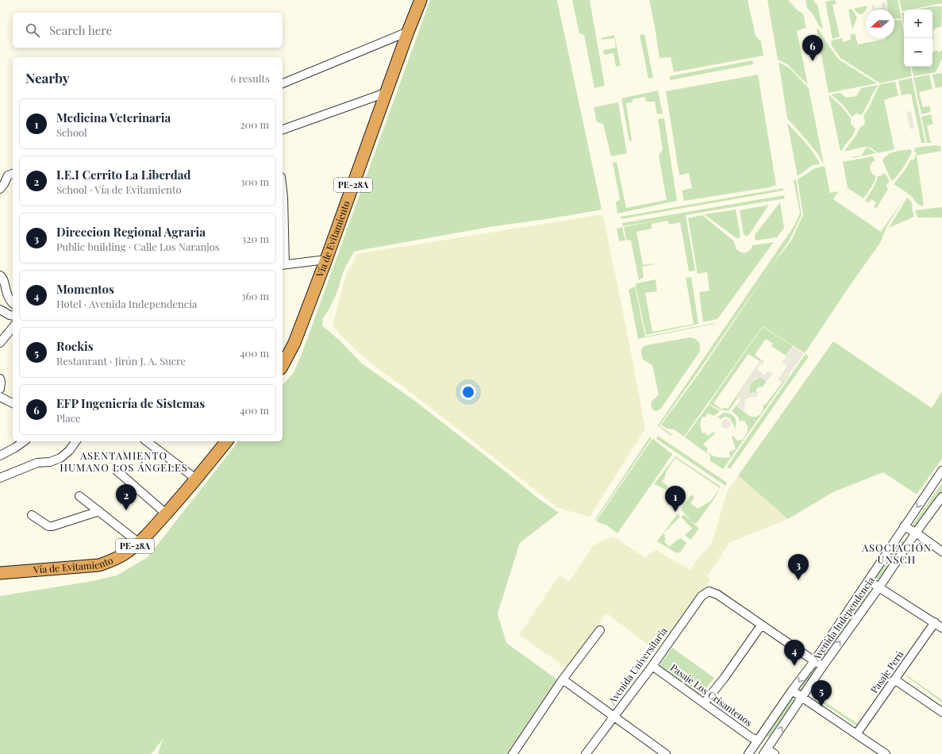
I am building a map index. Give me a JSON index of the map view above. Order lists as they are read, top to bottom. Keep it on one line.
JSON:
{"streets":{"highway":["PE-28A","Vía de Evitamiento"],"street":["Avenida Independencia","Avenida Universitaria","Pasaje Perú","Pasaje Los Crisantenos"]},"crossings":[["Avenida Independencia","Pasaje Los Crisantenos"],["Avenida Universitaria","Pasaje Los Crisantenos"]],"districts":["ASENTAMIENTO HUMANO LOS ÁNGELES","ASOCIACIÓN UNSCH"],"north":"left","page":{"map_buttons":["+","−"],"search":"Search here","pins":["6","2","1","3","4","5"],"heading":["Nearby","6 results"],"list":[{"mark":"1","name":"Medicina Veterinaria","note":"School","value":"200 m"},{"mark":"2","name":"I.E.I Cerrito La Liberdad","note":"School · Vía de Evitamiento","value":"300 m"},{"mark":"3","name":"Direccion Regional Agraria","note":"Public building · Calle Los Naranjos","value":"320 m"},{"mark":"4","name":"Momentos","note":"Hotel · Avenida Independencia","value":"360 m"},{"mark":"5","name":"Rockis","note":"Restaurant · Jirón J. A. Sucre","value":"400 m"},{"mark":"6","name":"EFP Ingeniería de Sistemas","note":"Place","value":"400 m"}]}}
